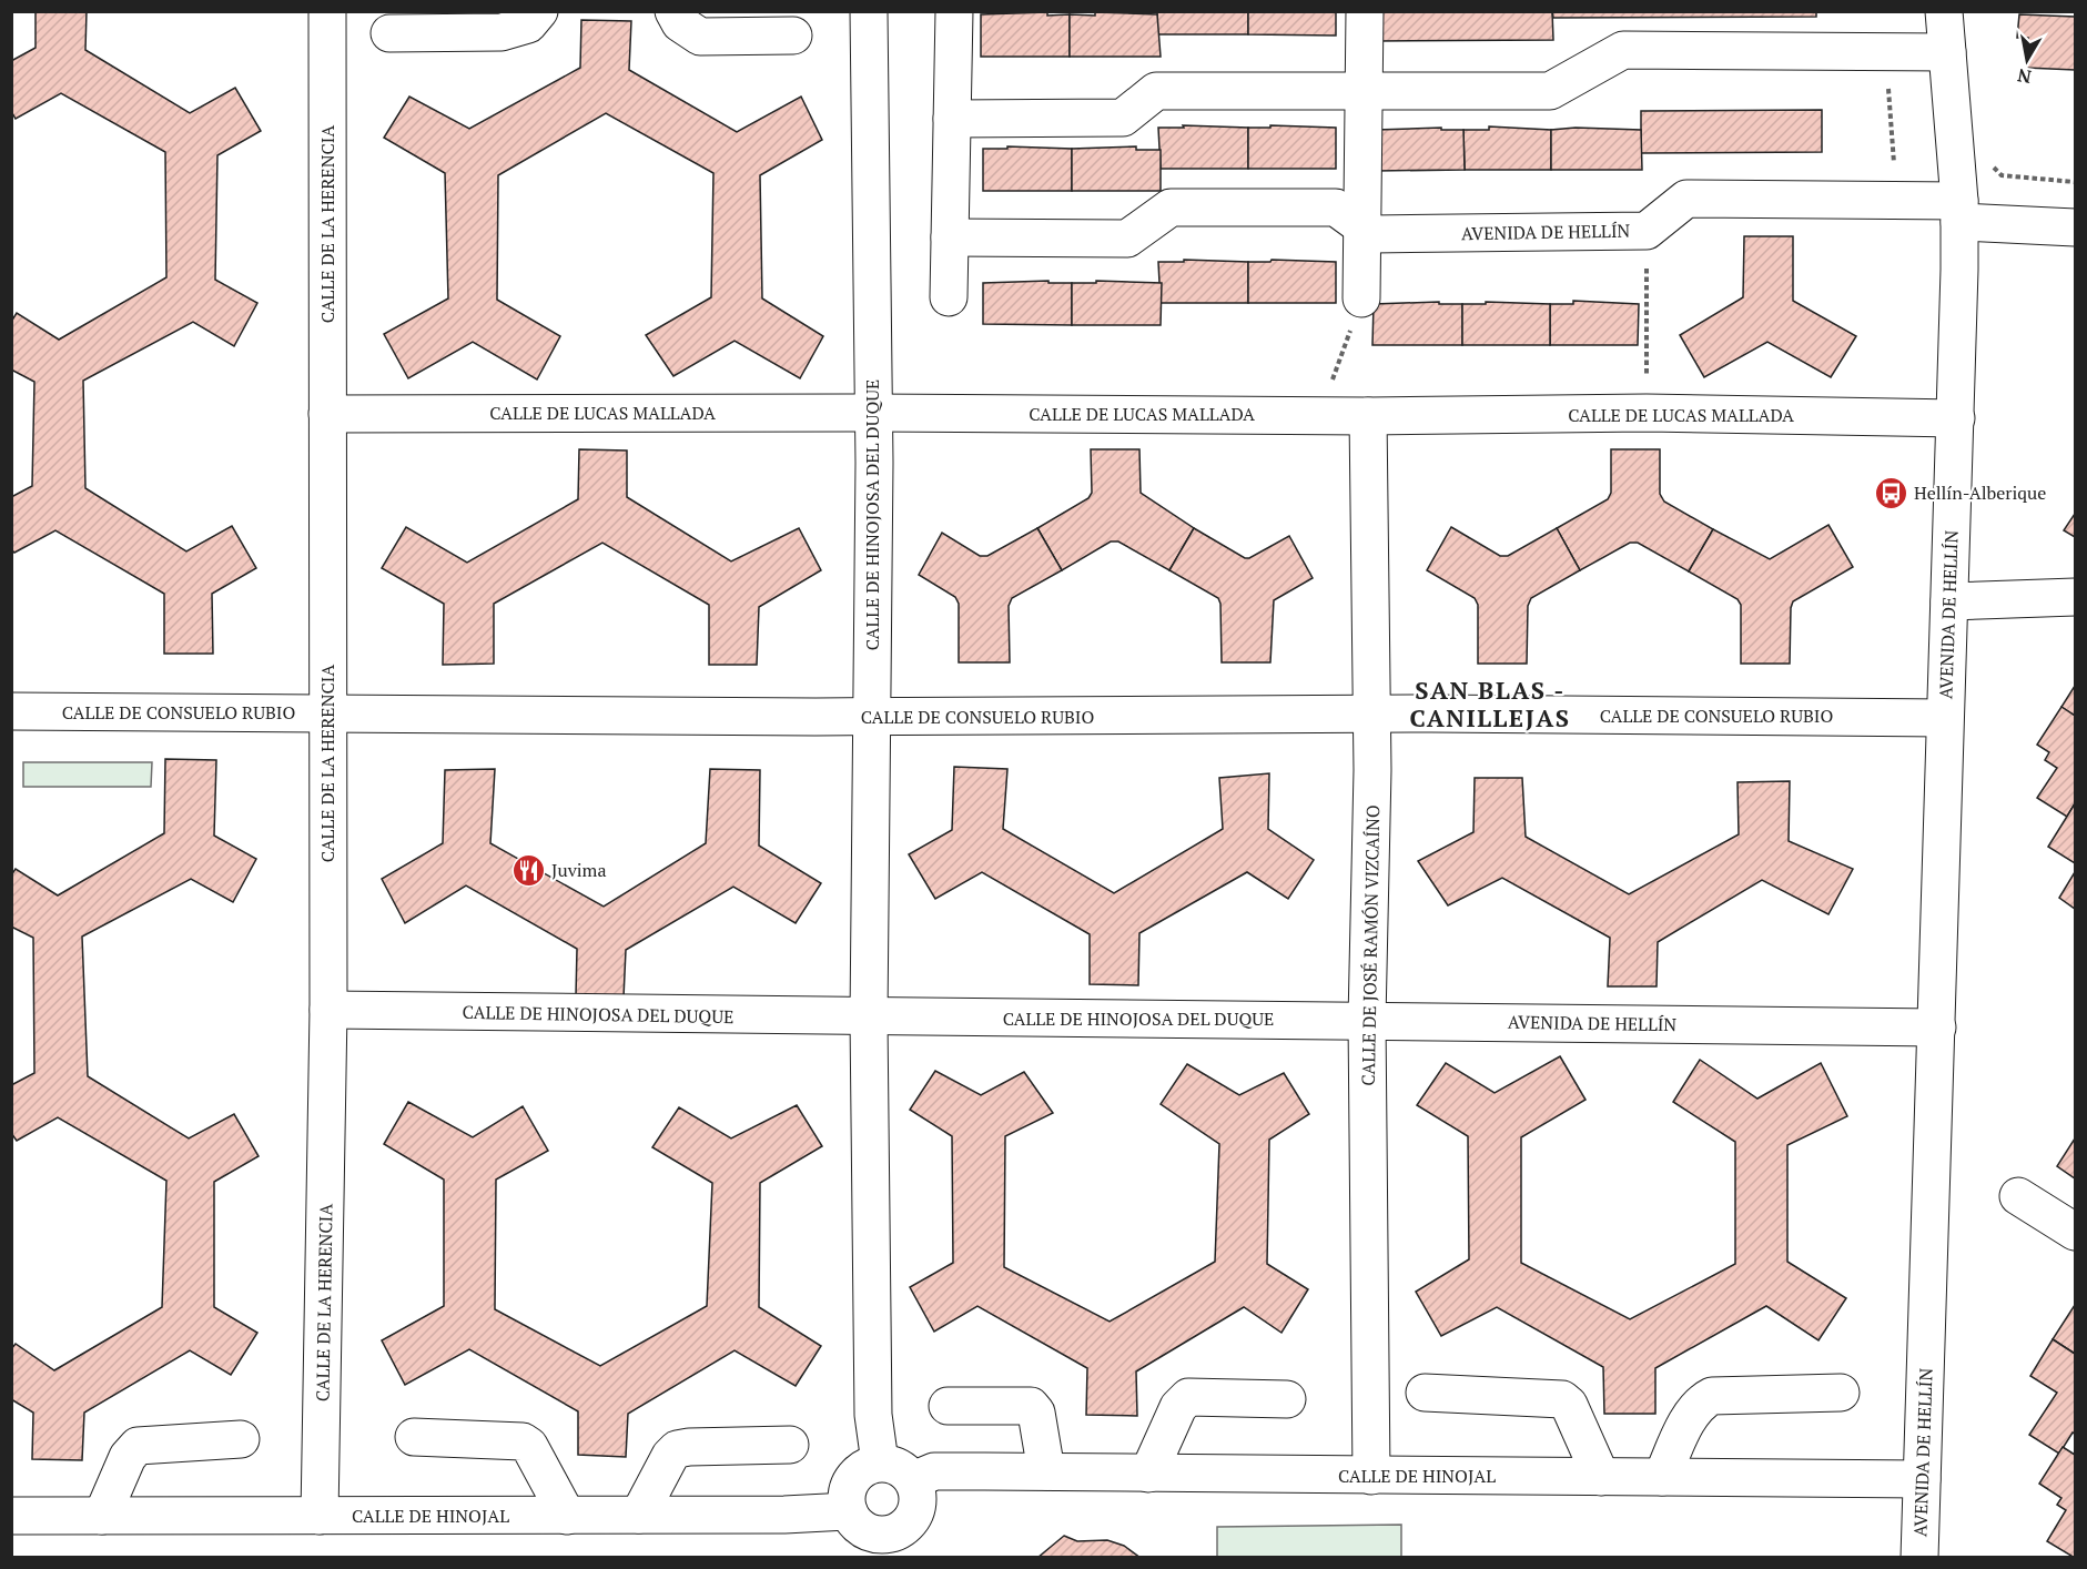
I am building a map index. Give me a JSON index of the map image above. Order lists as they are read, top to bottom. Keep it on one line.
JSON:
{"streets":{"street":["CALLE DE LA HERENCIA","AVENIDA DE HELLÍN","CALLE DE LUCAS MALLADA","CALLE DE HINOJOSA DEL DUQUE","CALLE DE CONSUELO RUBIO","CALLE DE JOSÉ RAMÓN VIZCAÍNO","CALLE DE HINOJAL"]},"crossings":[["CALLE DE LA HERENCIA","CALLE DE LUCAS MALLADA"],["CALLE DE LA HERENCIA","CALLE DE HINOJOSA DEL DUQUE"],["CALLE DE LA HERENCIA","CALLE DE CONSUELO RUBIO"],["CALLE DE LA HERENCIA","CALLE DE HINOJAL"],["AVENIDA DE HELLÍN","CALLE DE LUCAS MALLADA"],["AVENIDA DE HELLÍN","CALLE DE HINOJOSA DEL DUQUE"],["AVENIDA DE HELLÍN","CALLE DE CONSUELO RUBIO"],["AVENIDA DE HELLÍN","CALLE DE JOSÉ RAMÓN VIZCAÍNO"],["AVENIDA DE HELLÍN","CALLE DE HINOJAL"],["CALLE DE LUCAS MALLADA","CALLE DE HINOJOSA DEL DUQUE"],["CALLE DE LUCAS MALLADA","CALLE DE JOSÉ RAMÓN VIZCAÍNO"],["CALLE DE HINOJOSA DEL DUQUE","CALLE DE CONSUELO RUBIO"],["CALLE DE HINOJOSA DEL DUQUE","CALLE DE JOSÉ RAMÓN VIZCAÍNO"],["CALLE DE HINOJOSA DEL DUQUE","CALLE DE HINOJAL"],["CALLE DE CONSUELO RUBIO","CALLE DE JOSÉ RAMÓN VIZCAÍNO"],["CALLE DE JOSÉ RAMÓN VIZCAÍNO","CALLE DE HINOJAL"]],"districts":["SAN BLAS - CANILLEJAS"],"places":{"bus stop":["Hellín-Alberique"],"restaurant":["Juvima"]},"north":"bottom"}
